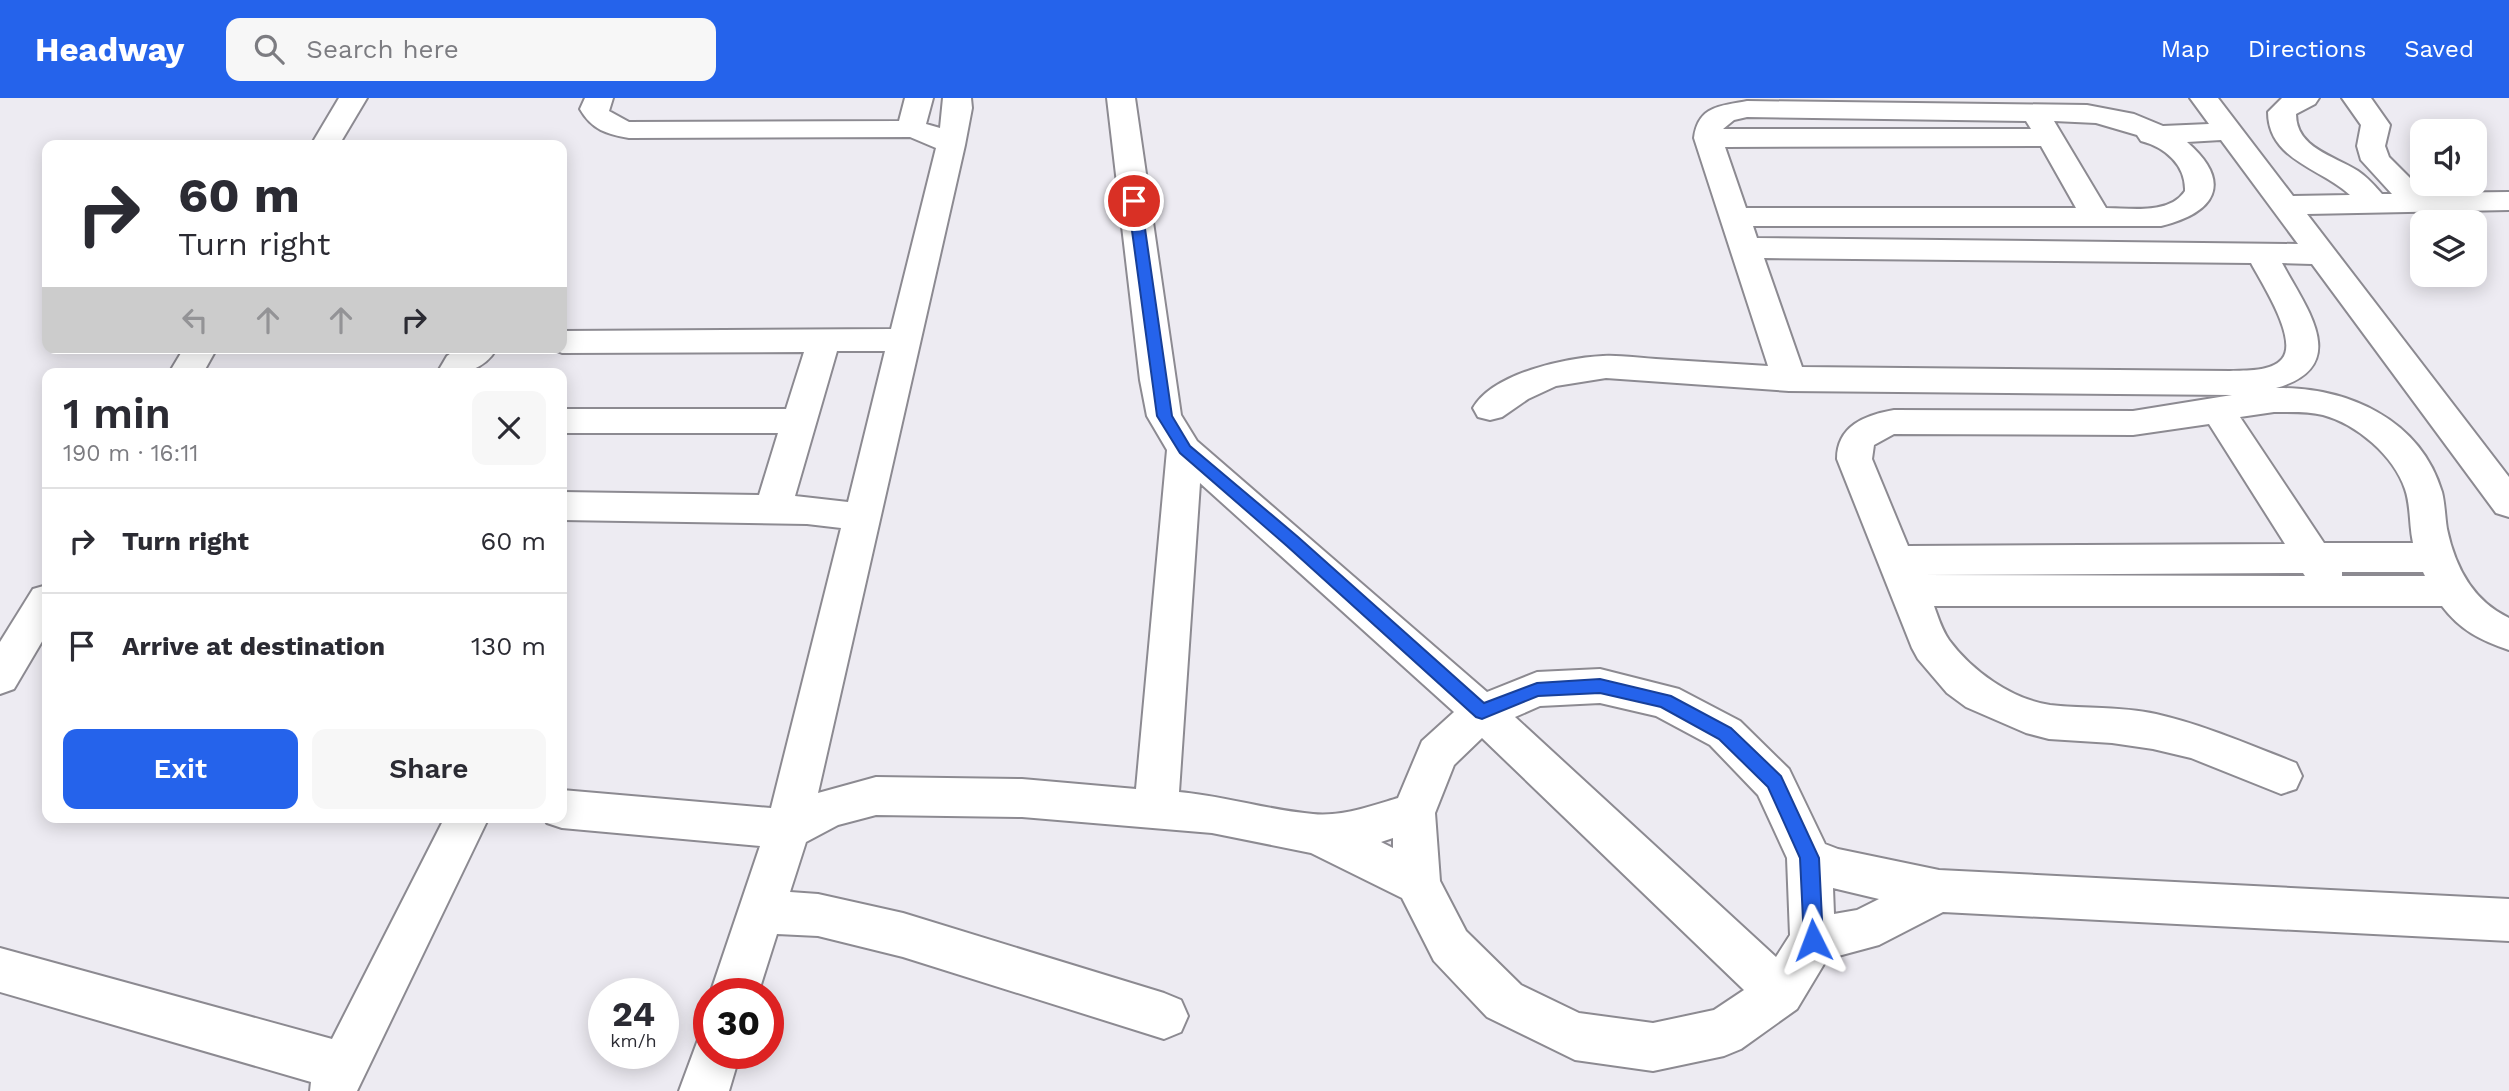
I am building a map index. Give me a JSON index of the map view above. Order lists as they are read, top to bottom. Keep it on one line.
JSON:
{"page":{"header":"Headway","search":"Search here","nav":["Map","Directions","Saved"],"turn":["60 m","Turn right"],"heading":["1 min","190 m · 16:11"],"list":[{"name":"Turn right","value":"60 m"},{"name":"Arrive at destination","value":"130 m"}],"buttons":["Exit","Share"],"speed":"24 km/h","limit":"30"}}
